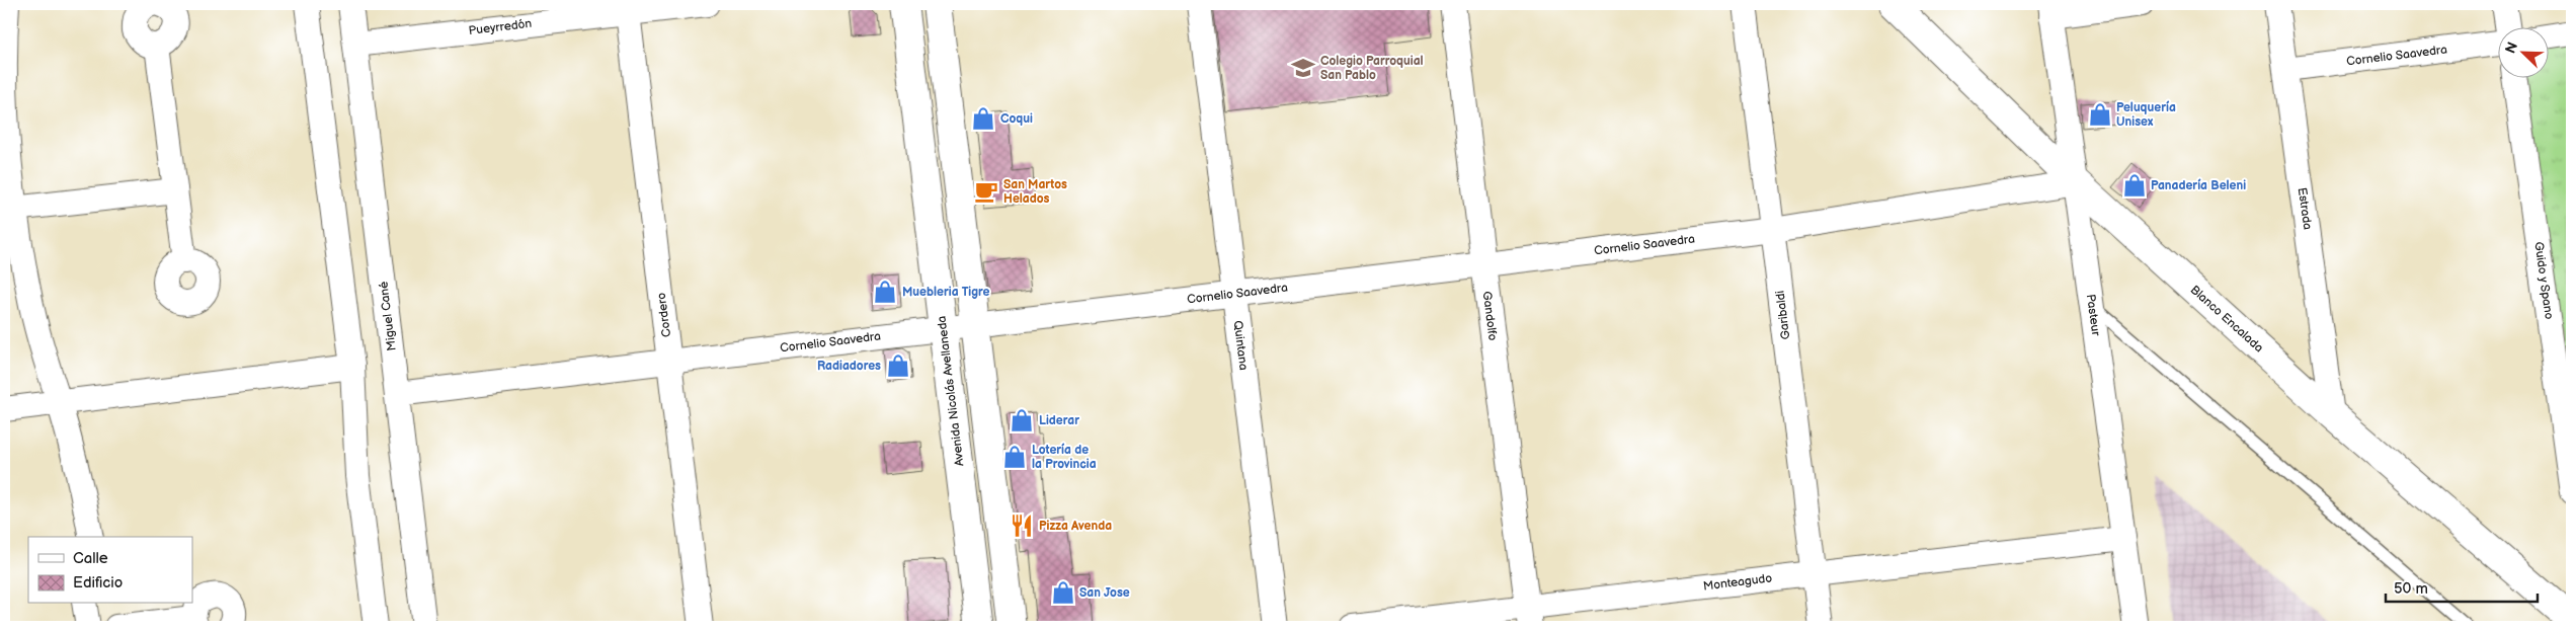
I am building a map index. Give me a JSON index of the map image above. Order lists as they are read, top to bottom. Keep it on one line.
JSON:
{"streets":{"main road":["Blanco Encalada","Avenida Nicolás Avellaneda"],"street":["Pueyrredón","Cornelio Saavedra","Estrada","Guido y Spano","Cordero","Garibaldi","Pasteur","Miguel Cané","Gandolfo","Quintana","Monteagudo"]},"crossings":[["Pueyrredón","Cordero"],["Pueyrredón","Miguel Cané"],["Cornelio Saavedra","Estrada"],["Cornelio Saavedra","Cordero"],["Cornelio Saavedra","Garibaldi"],["Cornelio Saavedra","Pasteur"],["Cornelio Saavedra","Miguel Cané"],["Cornelio Saavedra","Gandolfo"],["Cornelio Saavedra","Blanco Encalada"],["Cornelio Saavedra","Quintana"],["Cornelio Saavedra","Avenida Nicolás Avellaneda"],["Estrada","Blanco Encalada"],["Garibaldi","Monteagudo"],["Pasteur","Blanco Encalada"],["Pasteur","Monteagudo"],["Gandolfo","Monteagudo"]],"places":{"school or university":["Colegio Parroquial San Pablo"],"shop":["Peluquería Unisex","Coqui","Panadería Beleni","Muebleria Tigre","Radiadores","Liderar","Lotería de la Provincia","San Jose"],"cafe":["San Martos Helados"],"restaurant":["Pizza Avenda"]},"legend":["Calle","Edificio"],"scale_bar":"50 m","north":"top left"}
